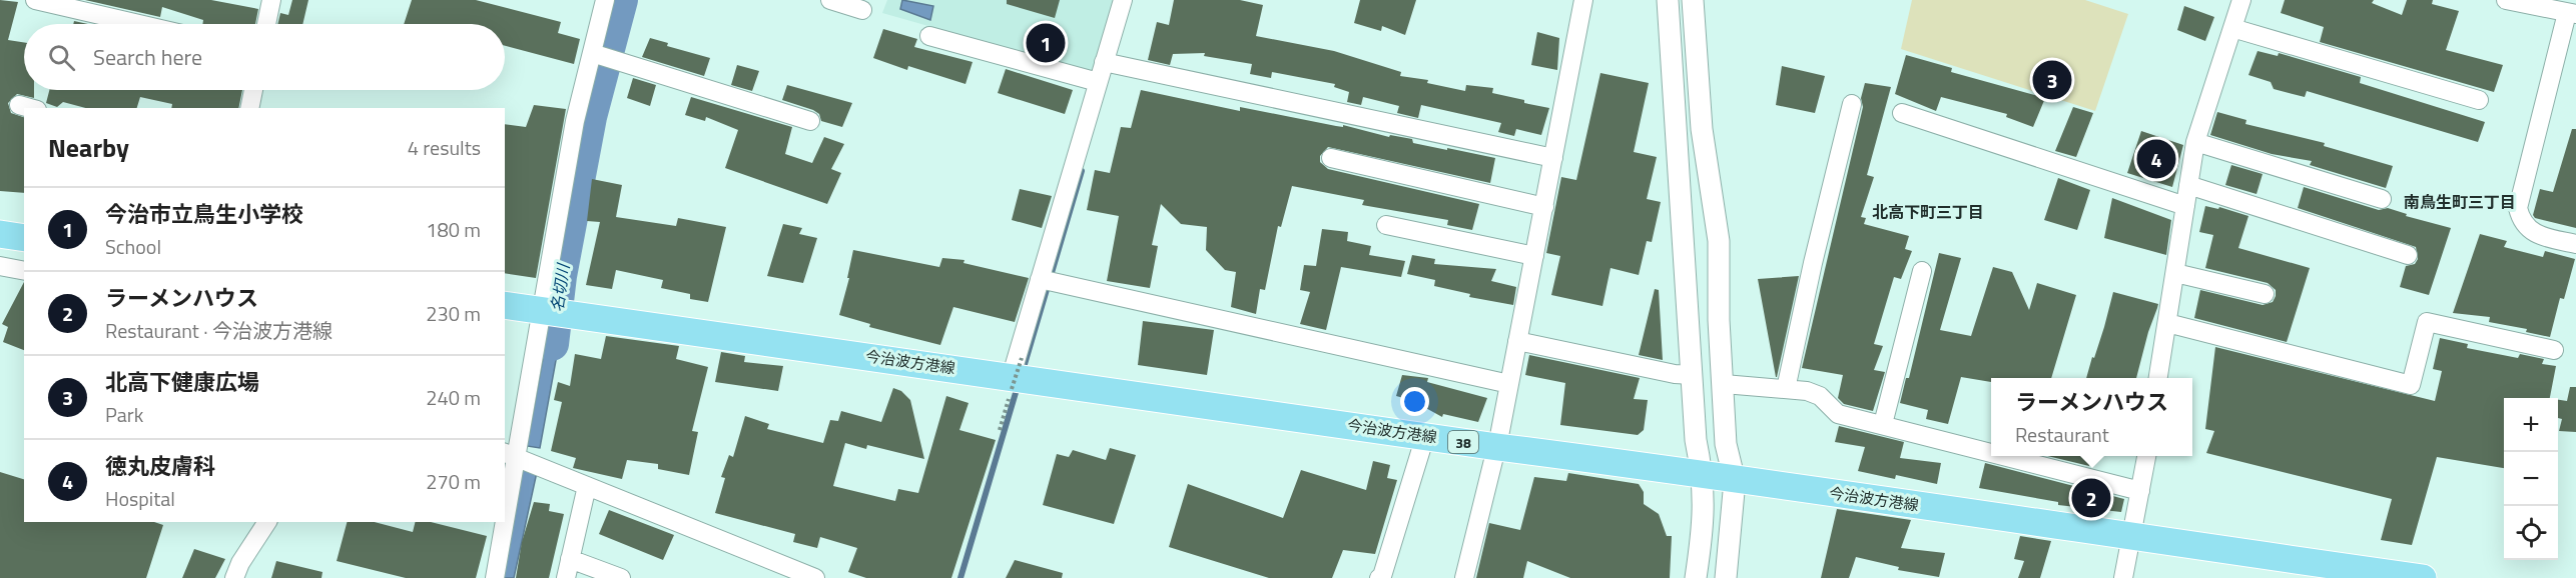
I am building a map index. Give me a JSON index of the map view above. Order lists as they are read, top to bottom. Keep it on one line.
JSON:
{"streets":{"main road":["今治波方港線","38"]},"districts":["南鳥生町三丁目","北高下町三丁目"],"water":["名切川"],"page":{"pins":["1","3","4","2"],"search":"Search here","heading":["Nearby","4 results"],"list":[{"mark":"1","name":"今治市立鳥生小学校","note":"School","value":"180 m"},{"mark":"2","name":"ラーメンハウス","note":"Restaurant · 今治波方港線","value":"230 m"},{"mark":"3","name":"北高下健康広場","note":"Park","value":"240 m"},{"mark":"4","name":"徳丸皮膚科","note":"Hospital","value":"270 m"}],"popup":["ラーメンハウス","Restaurant"],"map_buttons":["+","−"]}}
